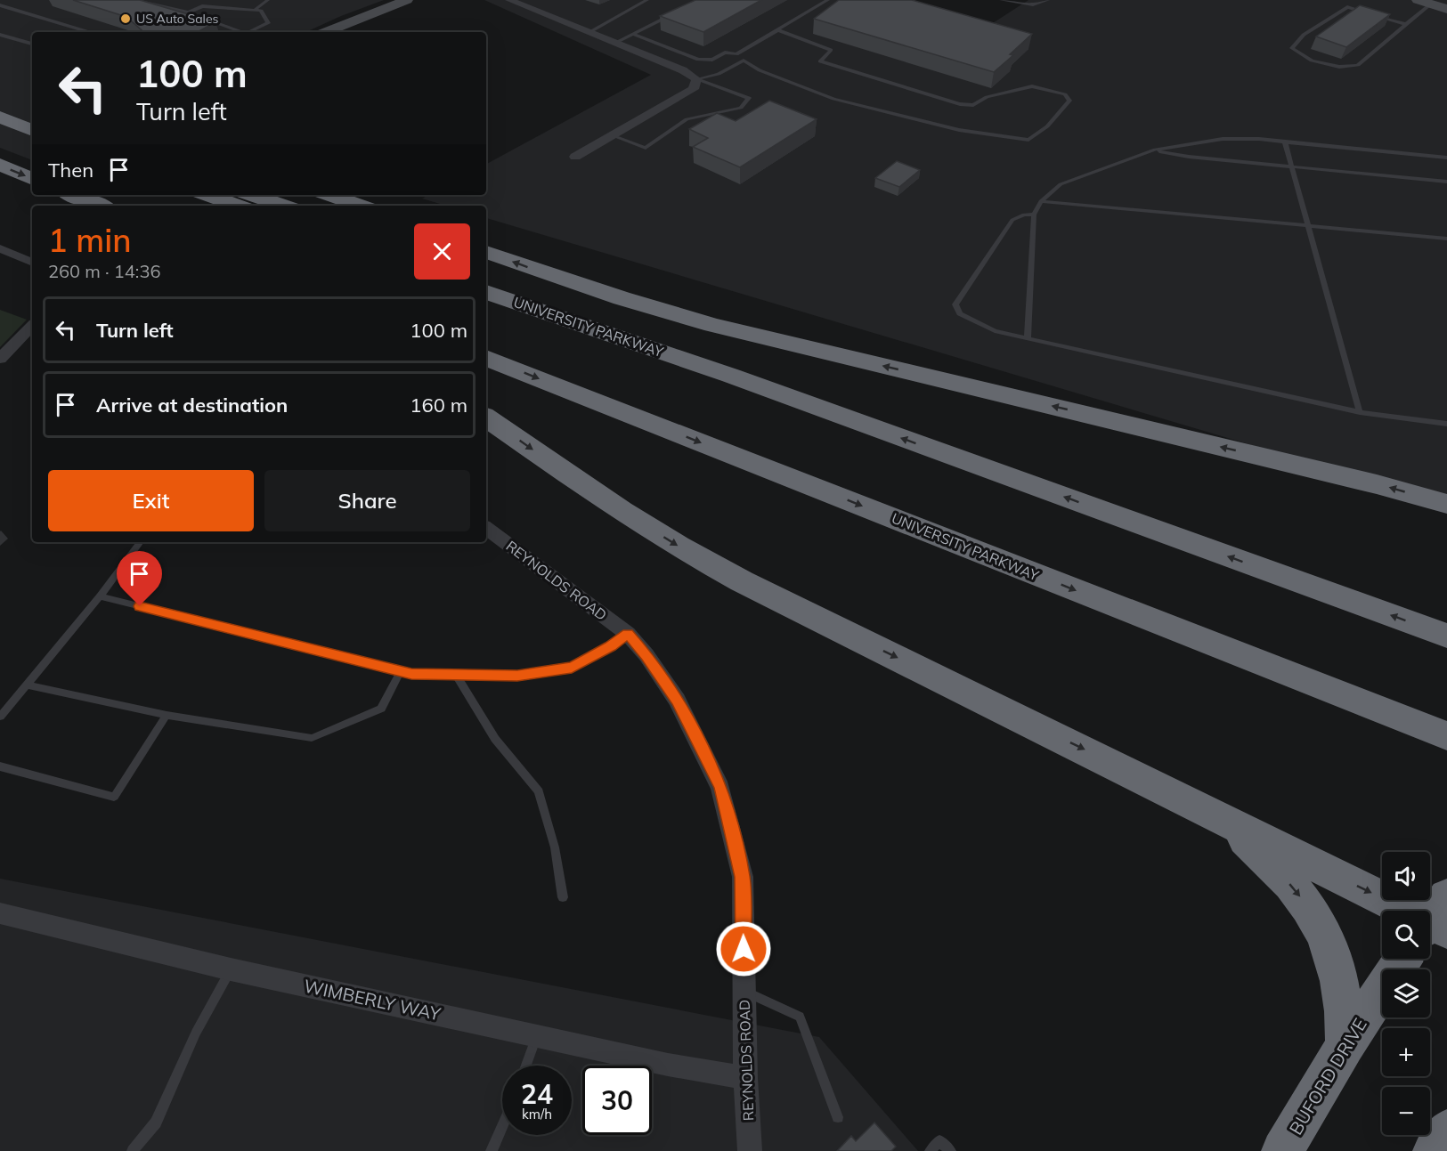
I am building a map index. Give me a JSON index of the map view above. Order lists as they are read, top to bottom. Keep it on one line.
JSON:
{"streets":{"highway":["UNIVERSITY PARKWAY","BUFORD DRIVE"],"street":["REYNOLDS ROAD","WIMBERLY WAY"]},"crossings":[["REYNOLDS ROAD","WIMBERLY WAY"]],"places":["US Auto Sales"],"page":{"turn":["100 m","Turn left"],"then":"Then","heading":["1 min","260 m · 14:36"],"list":[{"name":"Turn left","value":"100 m"},{"name":"Arrive at destination","value":"160 m"}],"buttons":["Exit","Share"],"map_buttons":["+","−"],"speed":"24 km/h","limit":"30"}}
